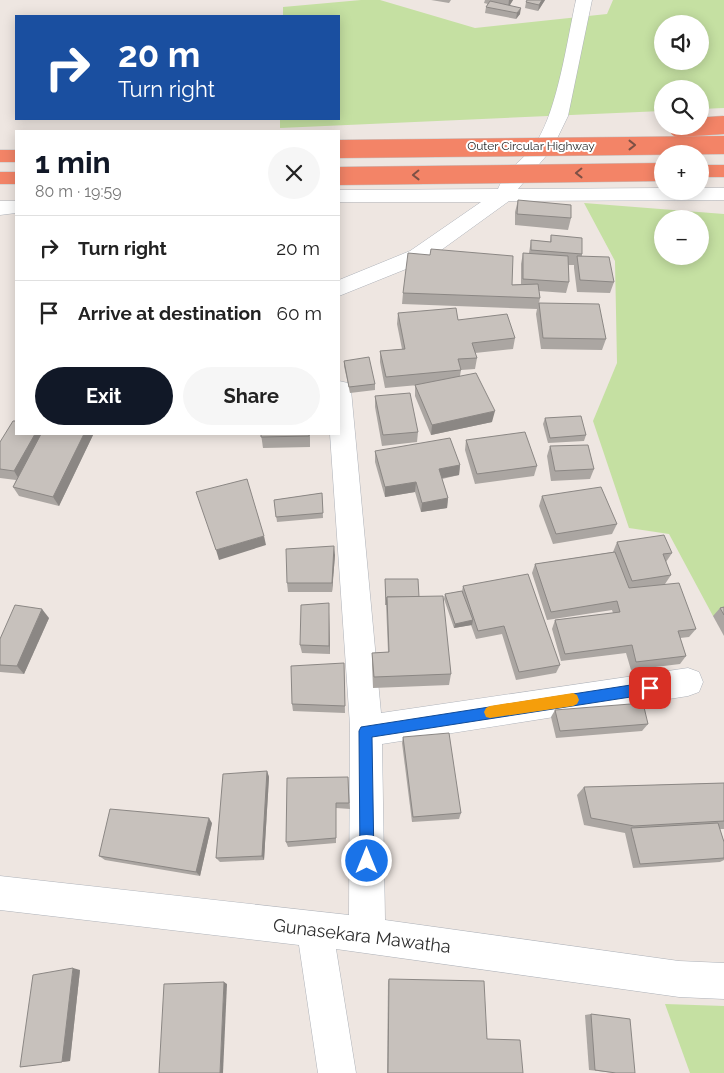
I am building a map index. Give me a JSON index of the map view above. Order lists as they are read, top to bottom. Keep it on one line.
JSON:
{"streets":{"highway":["Outer Circular Highway"],"street":["Gunasekara Mawatha"]},"page":{"map_buttons":["+","−"],"turn":["20 m","Turn right"],"heading":["1 min","80 m · 19:59"],"list":[{"name":"Turn right","value":"20 m"},{"name":"Arrive at destination","value":"60 m"}],"buttons":["Exit","Share"]}}
